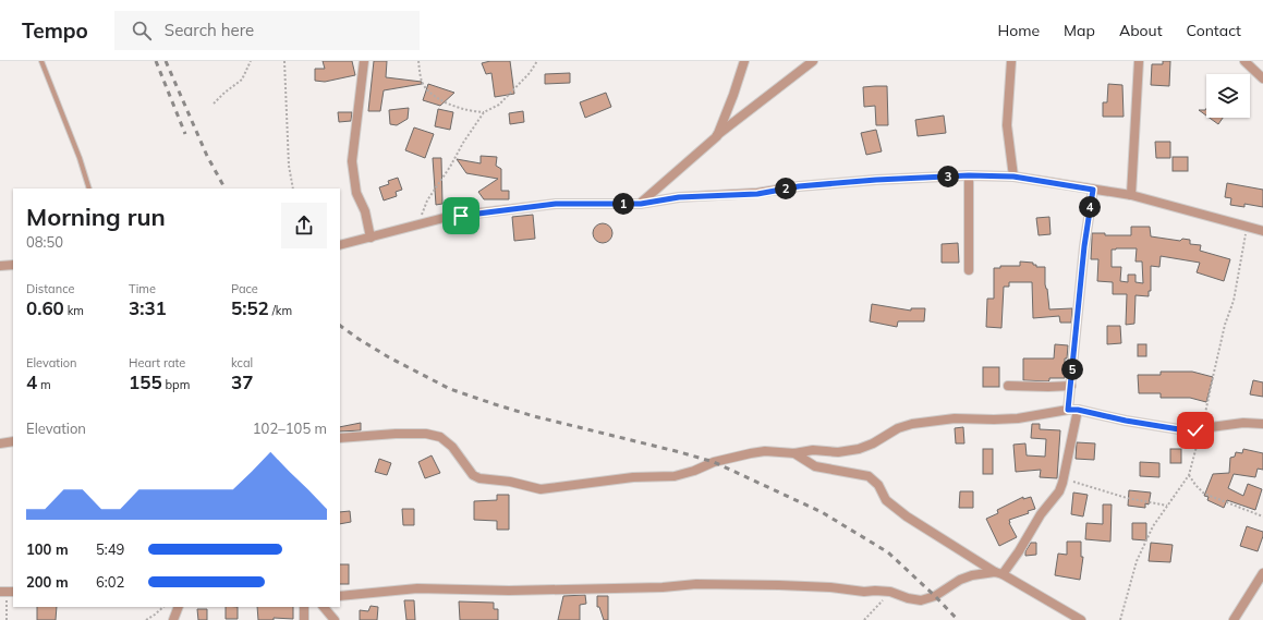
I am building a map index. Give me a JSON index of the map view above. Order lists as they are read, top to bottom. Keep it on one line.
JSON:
{"page":{"header":"Tempo","search":"Search here","nav":["Home","Map","About","Contact"],"pins":["3","2","1","4","5"],"heading":["Morning run","08:50"],"stats":[["Distance","0.60 km"],["Time","3:31"],["Pace","5:52 /km"],["Elevation","4 m"],["Heart rate","155 bpm"],["kcal","37"]],"chart":["Elevation","102–105 m"],"list":[{"name":"100 m","note":"5:49"},{"name":"200 m","note":"6:02"}]}}
